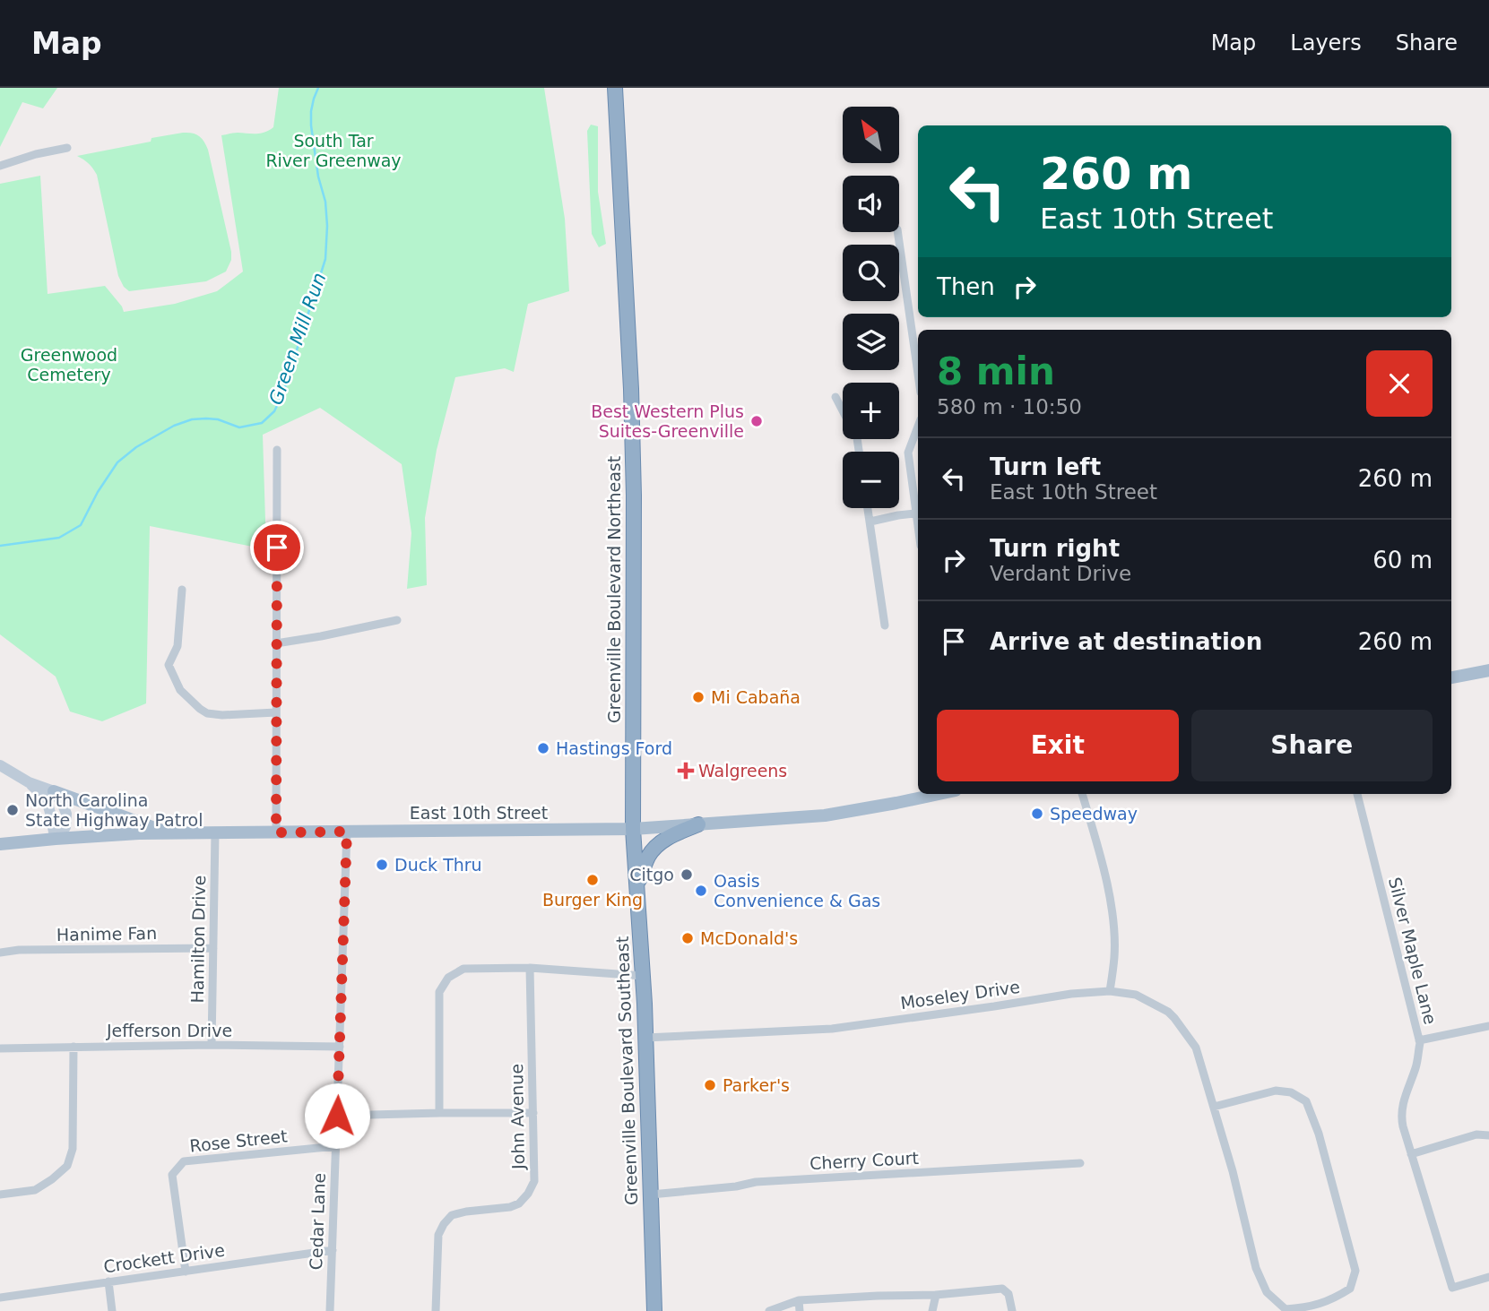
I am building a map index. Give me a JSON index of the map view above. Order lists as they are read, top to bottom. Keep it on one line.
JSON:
{"streets":{"highway":["Greenville Boulevard Northeast","Greenville Boulevard Southeast"],"main road":["East 10th Street"],"street":["Hanime Fan","Hamilton Drive","Silver Maple Lane","Moseley Drive","Jefferson Drive","John Avenue","Rose Street","Cherry Court","Cedar Lane","Crockett Drive"]},"crossings":[["Greenville Boulevard Northeast","East 10th Street"],["Greenville Boulevard Northeast","Greenville Boulevard Southeast"],["East 10th Street","Hamilton Drive"],["East 10th Street","Greenville Boulevard Southeast"],["East 10th Street","Cedar Lane"],["Hanime Fan","Hamilton Drive"],["Hamilton Drive","Jefferson Drive"],["Moseley Drive","Greenville Boulevard Southeast"],["Jefferson Drive","Cedar Lane"],["Greenville Boulevard Southeast","Cherry Court"],["Rose Street","Cedar Lane"],["Rose Street","Crockett Drive"],["Cedar Lane","Crockett Drive"]],"water":["Green Mill Run"],"parks":["South Tar River Greenway","Greenwood Cemetery"],"places":{"other":["Best Western Plus Suites-Greenville","Mi Cabaña","Hastings Ford","North Carolina State Highway Patrol","Speedway","Duck Thru","Citgo","Burger King","Oasis Convenience & Gas","McDonald's","Parker's"],"health":["Walgreens"]},"north":"top left","page":{"header":"Map","nav":["Map","Layers","Share"],"map_buttons":["+","−"],"turn":["260 m","East 10th Street"],"then":"Then","heading":["8 min","580 m · 10:50"],"list":[{"name":"Turn left","note":"East 10th Street","value":"260 m"},{"name":"Turn right","note":"Verdant Drive","value":"60 m"},{"name":"Arrive at destination","value":"260 m"}],"buttons":["Exit","Share"]}}
